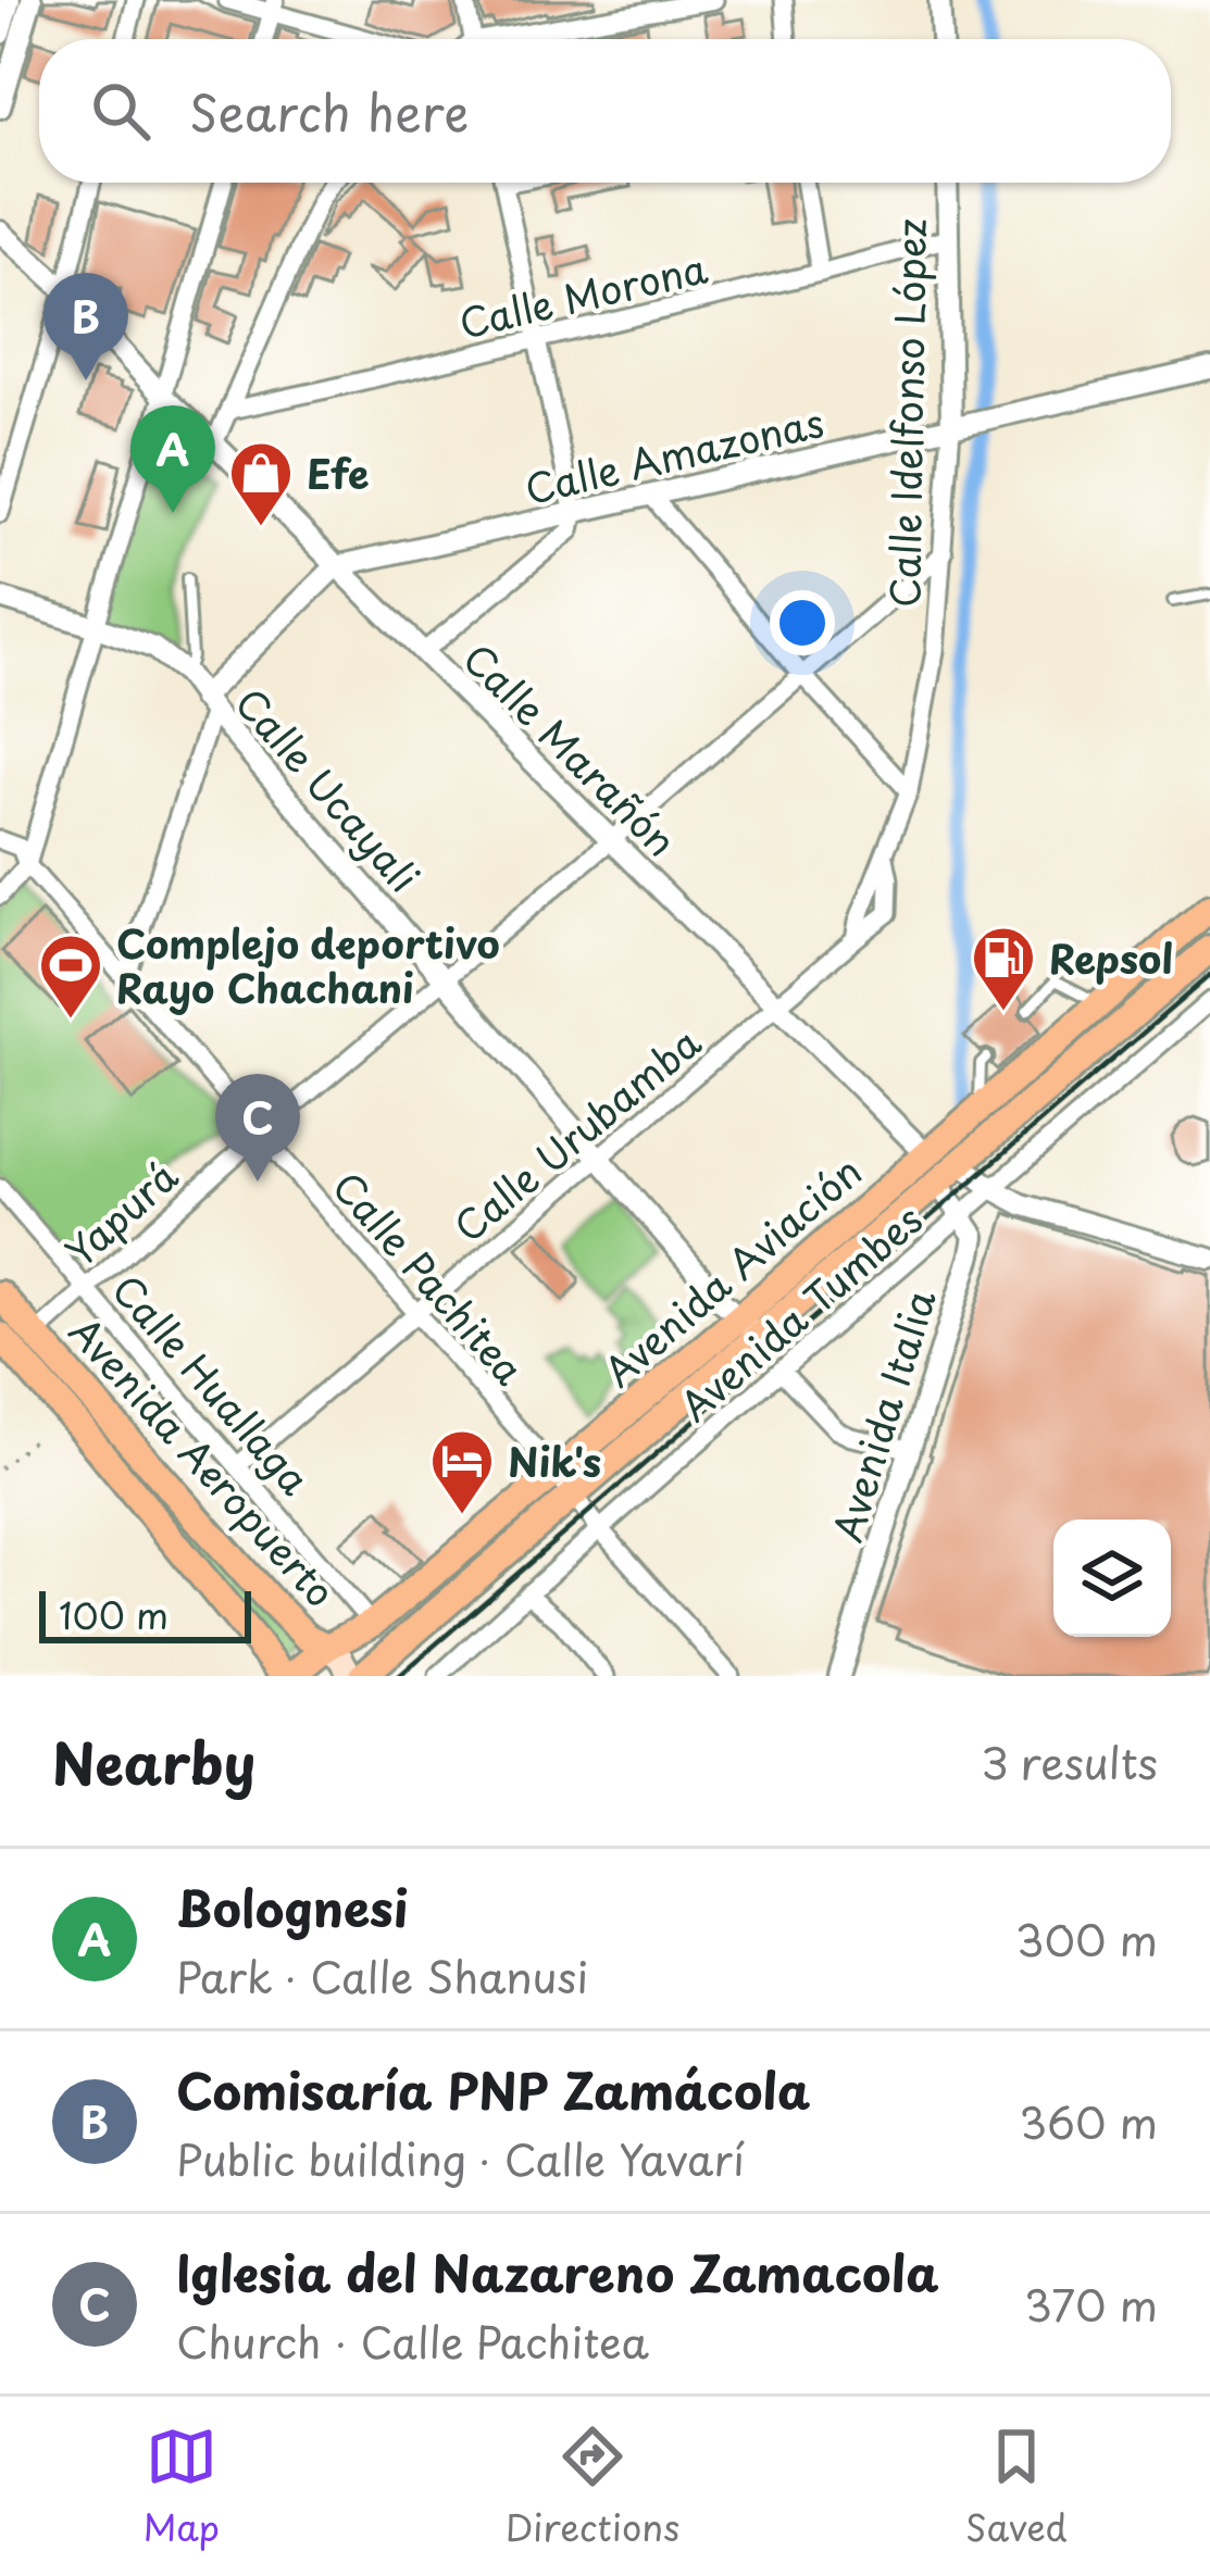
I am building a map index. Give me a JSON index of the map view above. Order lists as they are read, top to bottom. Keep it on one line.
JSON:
{"streets":{"main road":["Avenida Aviación","Avenida Aeropuerto"],"street":["Calle Morona","Calle Idelfonso López","Calle Amazonas","Calle Marañón","Calle Ucayali","Calle Urubamba","Yapurá","Calle Pachitea","Avenida Tumbes","Calle Huallaga","Avenida Italia"]},"crossings":[["Calle Morona","Calle Idelfonso López"],["Calle Idelfonso López","Calle Amazonas"],["Calle Idelfonso López","Calle Marañón"],["Calle Idelfonso López","Calle Urubamba"],["Calle Idelfonso López","Yapurá"],["Calle Amazonas","Calle Marañón"],["Calle Marañón","Calle Urubamba"],["Calle Marañón","Yapurá"],["Calle Marañón","Avenida Aviación"],["Calle Ucayali","Calle Urubamba"],["Calle Ucayali","Yapurá"],["Calle Ucayali","Avenida Aviación"],["Calle Urubamba","Calle Pachitea"],["Calle Urubamba","Calle Huallaga"],["Yapurá","Calle Pachitea"],["Yapurá","Calle Huallaga"],["Yapurá","Avenida Aeropuerto"],["Avenida Aviación","Calle Pachitea"],["Avenida Aviación","Calle Huallaga"],["Avenida Aviación","Avenida Aeropuerto"],["Calle Pachitea","Avenida Tumbes"],["Avenida Tumbes","Avenida Italia"]],"places":{"shop":["Efe"],"fuel station":["Repsol"],"sports":["Complejo deportivo Rayo Chachani"],"hotel":["Nik's"]},"scale_bar":"100 m","page":{"search":"Search here","pins":["B","A","C"],"scale":"100 m","heading":["Nearby","3 results"],"list":[{"mark":"A","name":"Bolognesi","note":"Park · Calle Shanusi","value":"300 m"},{"mark":"B","name":"Comisaría PNP Zamácola","note":"Public building · Calle Yavarí","value":"360 m"},{"mark":"C","name":"Iglesia del Nazareno Zamacola","note":"Church · Calle Pachitea","value":"370 m"}],"nav":["Map","Directions","Saved"]}}
